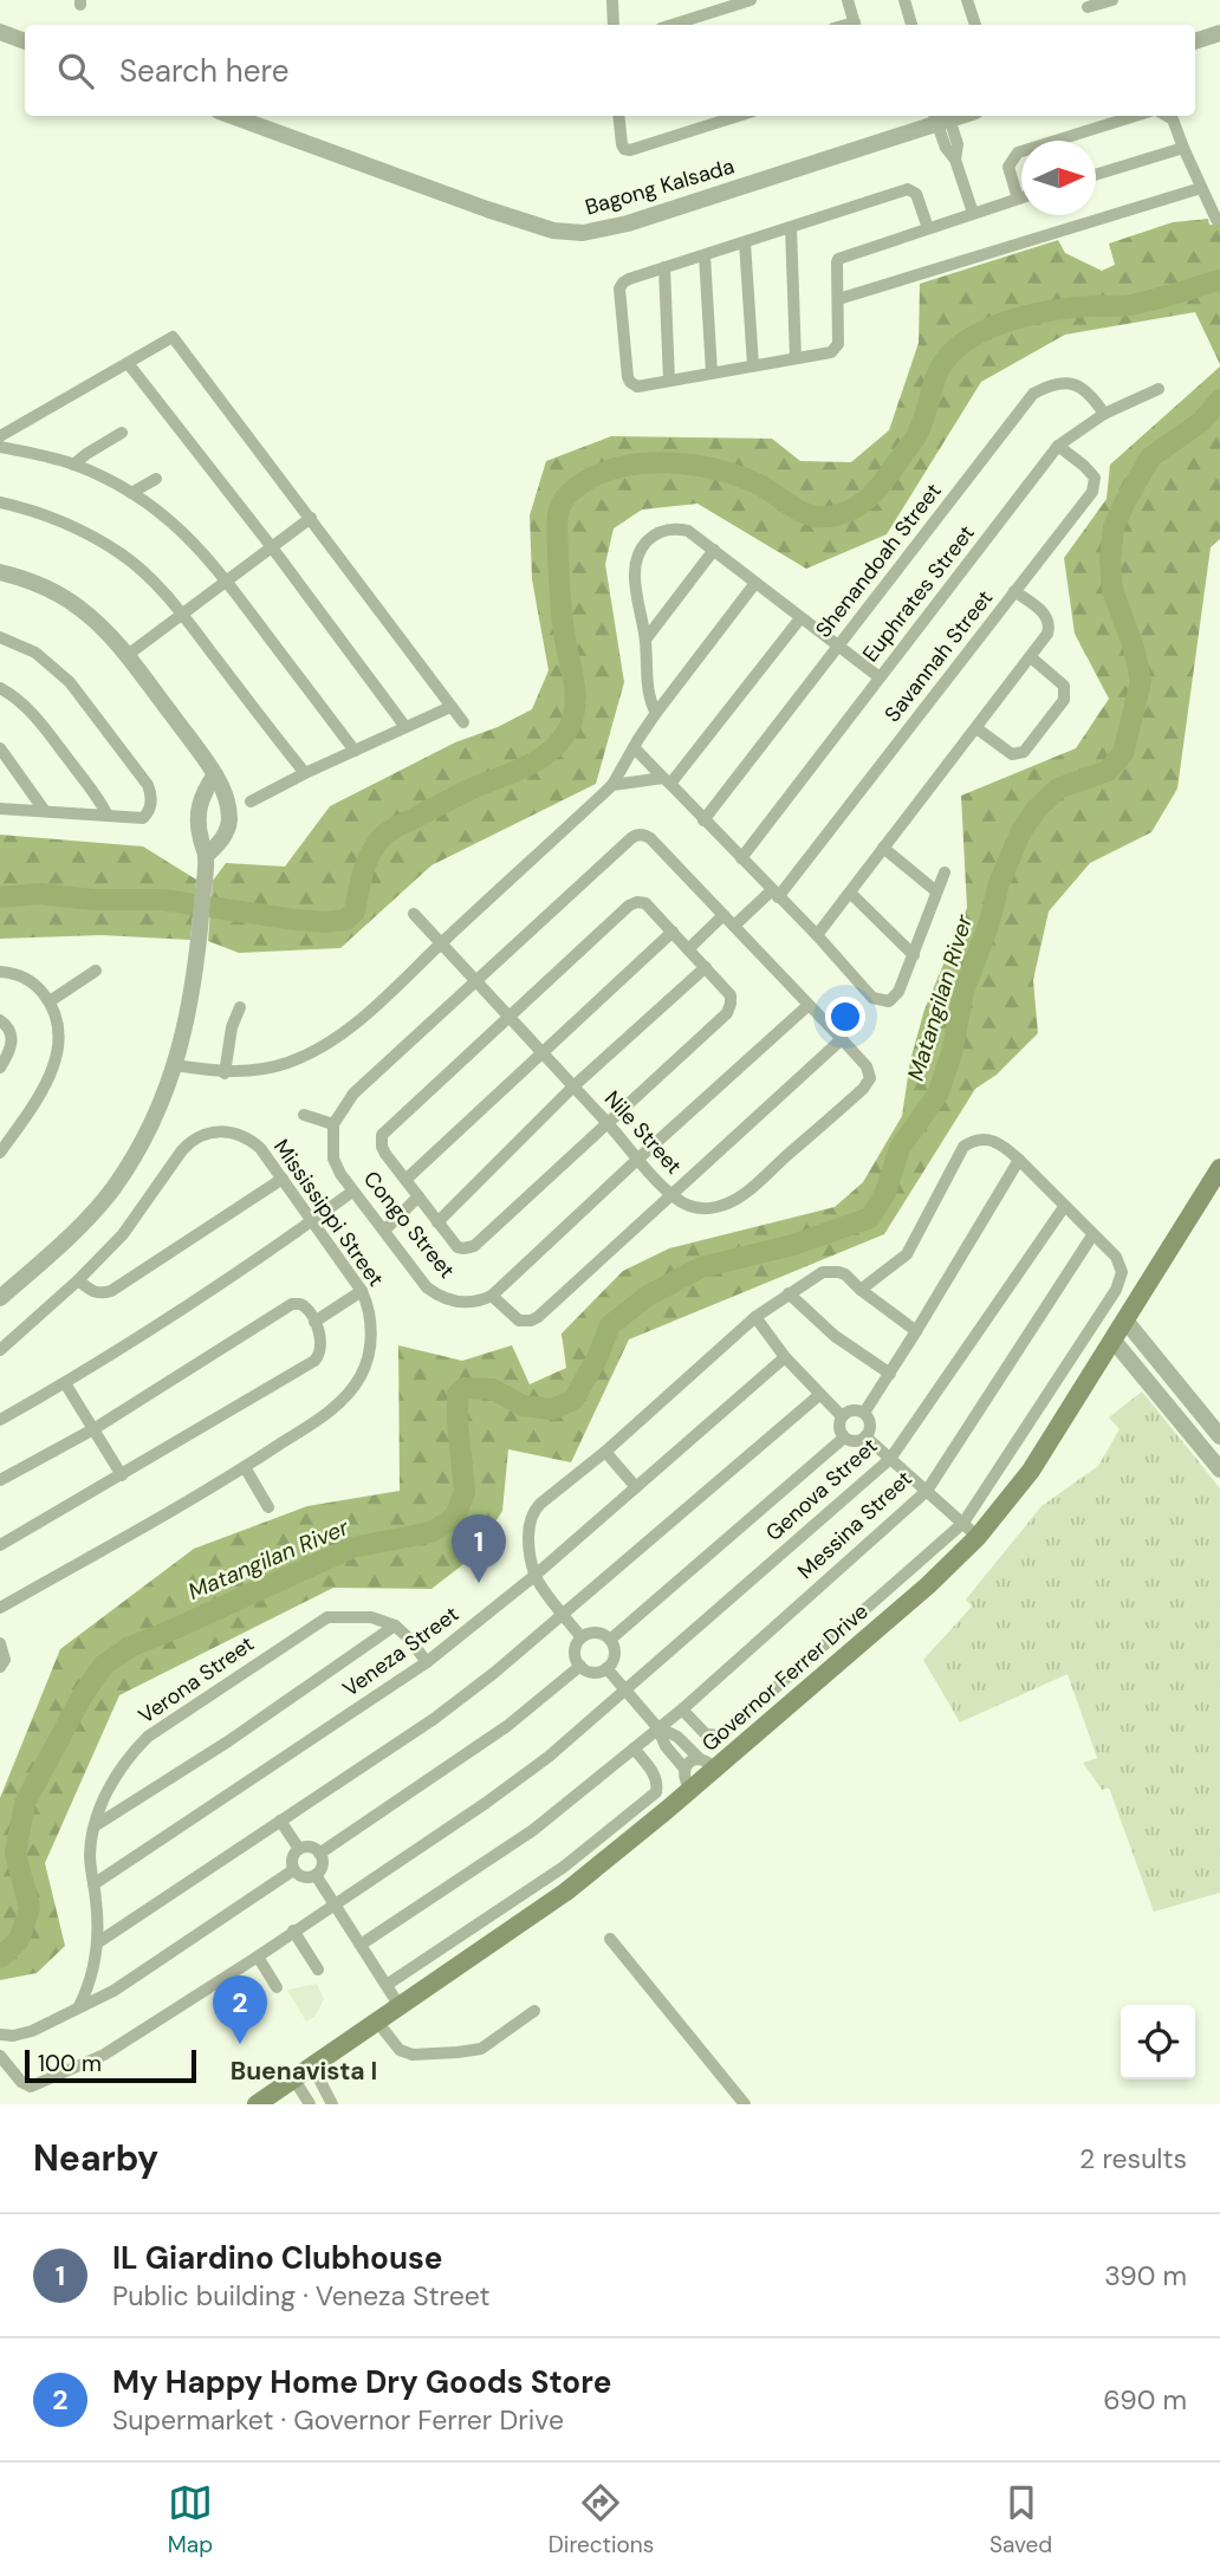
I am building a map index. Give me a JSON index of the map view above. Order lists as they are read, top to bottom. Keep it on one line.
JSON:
{"streets":{"main road":["Governor Ferrer Drive"],"street":["Bagong Kalsada","Shenandoah Street","Euphrates Street","Savannah Street","Nile Street","Mississippi Street","Congo Street","Genova Street","Messina Street","Veneza Street","Verona Street"]},"crossings":[["Shenandoah Street","Euphrates Street"],["Euphrates Street","Savannah Street"],["Veneza Street","Verona Street"]],"districts":["Buenavista I"],"water":["Matangilan River"],"scale_bar":"100 m","north":"right","page":{"search":"Search here","pins":["1","2"],"scale":"100 m","heading":["Nearby","2 results"],"list":[{"mark":"1","name":"IL Giardino Clubhouse","note":"Public building · Veneza Street","value":"390 m"},{"mark":"2","name":"My Happy Home Dry Goods Store","note":"Supermarket · Governor Ferrer Drive","value":"690 m"}],"nav":["Map","Directions","Saved"]}}
